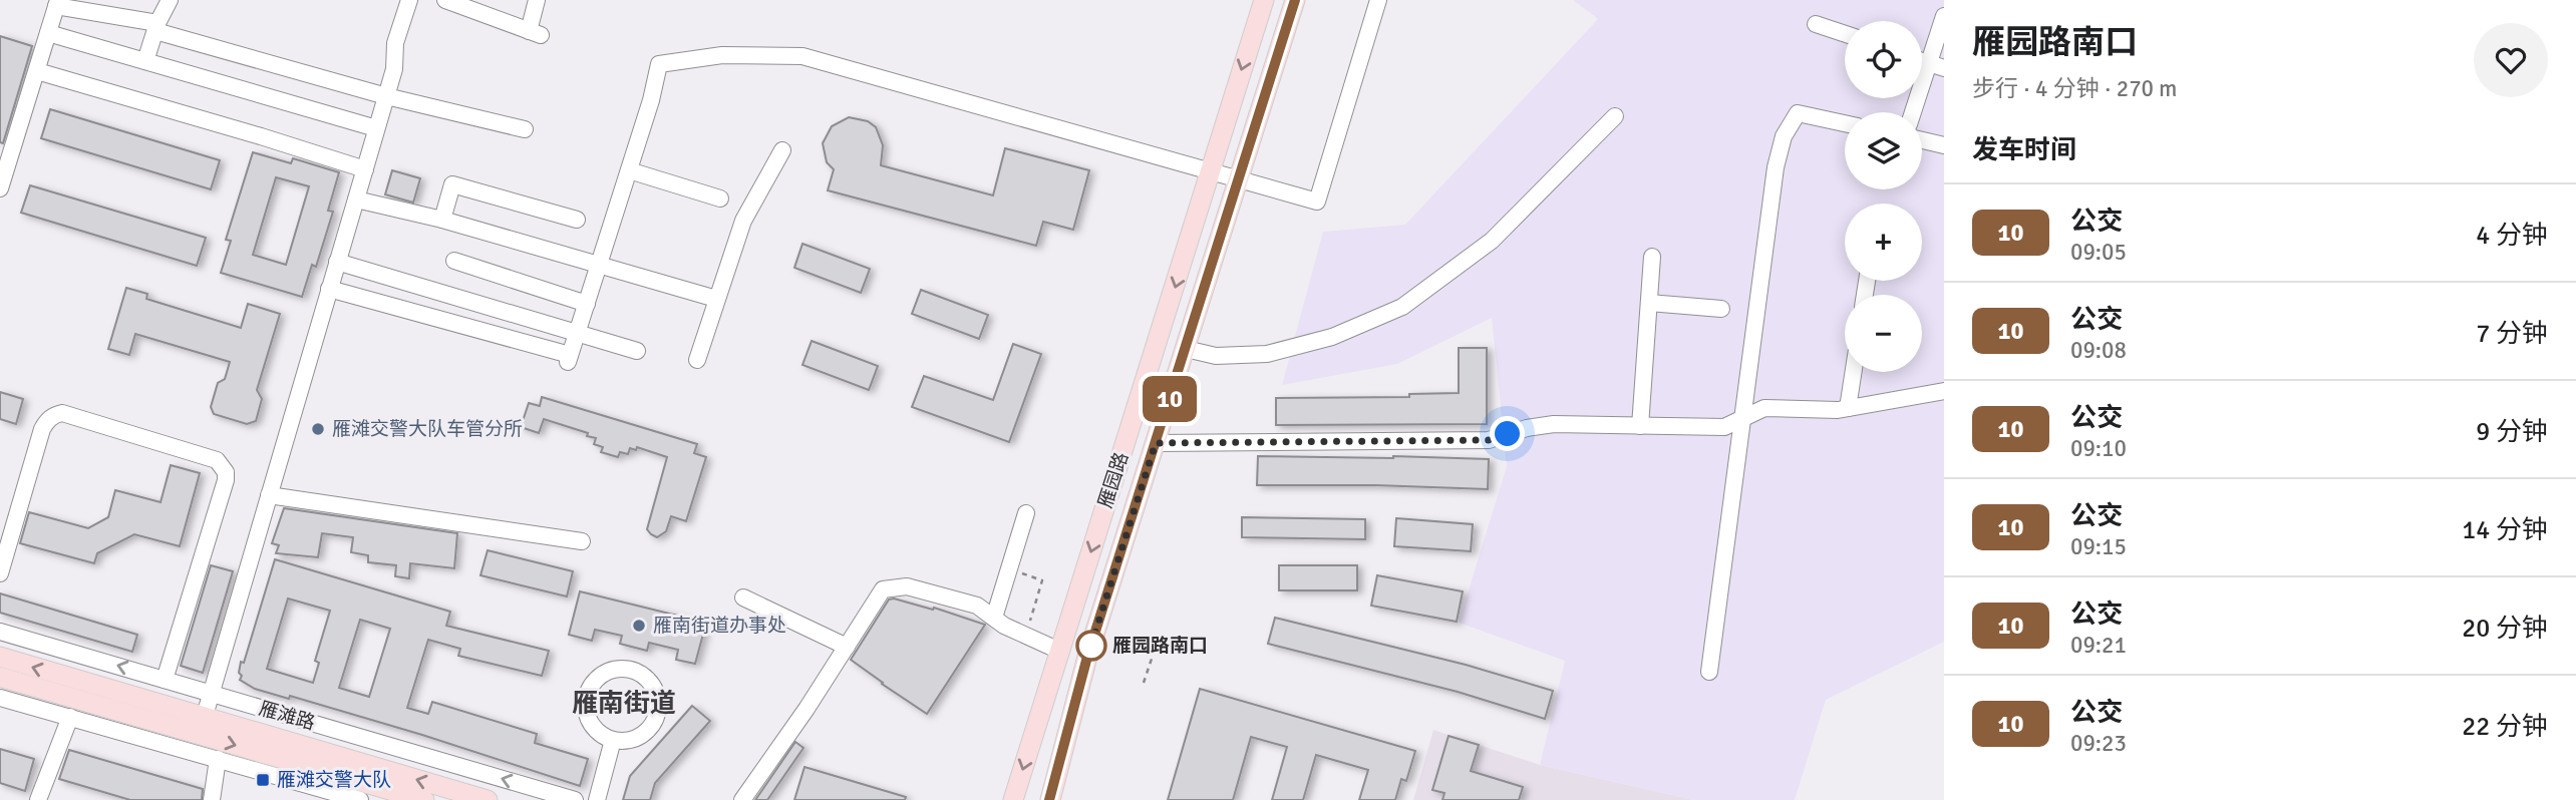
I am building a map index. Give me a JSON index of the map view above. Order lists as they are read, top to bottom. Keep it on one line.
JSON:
{"streets":{"main road":["雁园路","雁滩路"]},"districts":["雁南街道"],"places":{"other":["雁滩交警大队车管分所","雁南街道办事处","雁园路南口"],"transit":["雁滩交警大队"]},"lines":["bus line 10"],"page":{"on_map":"10","heading":[["雁园路南口","步行 · 4 分钟 · 270 m"],"发车时间"],"map_buttons":["+","−"],"list":[{"mark":"10","name":"公交","note":"09:05","value":"4 分钟"},{"mark":"10","name":"公交","note":"09:08","value":"7 分钟"},{"mark":"10","name":"公交","note":"09:10","value":"9 分钟"},{"mark":"10","name":"公交","note":"09:15","value":"14 分钟"},{"mark":"10","name":"公交","note":"09:21","value":"20 分钟"},{"mark":"10","name":"公交","note":"09:23","value":"22 分钟"}]}}
